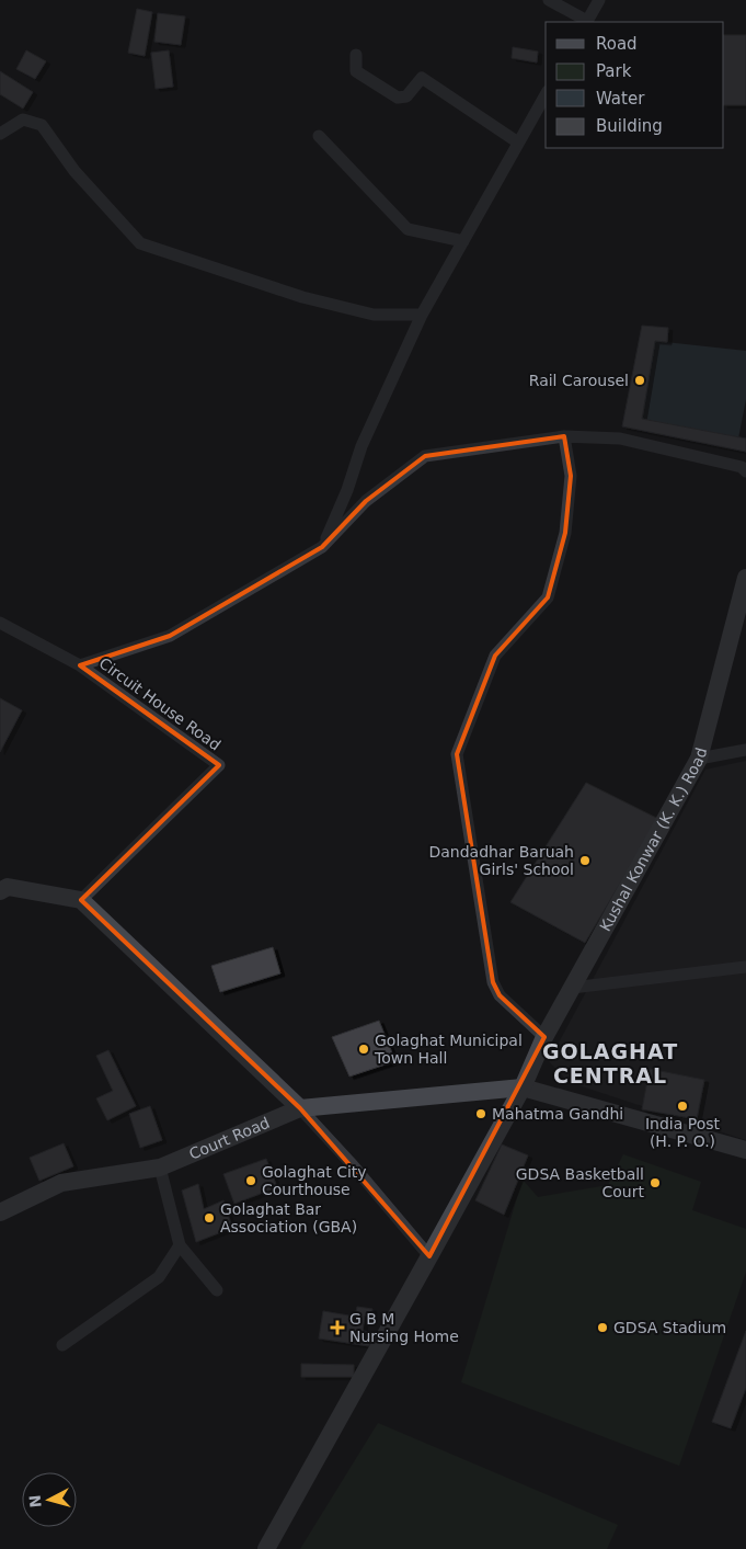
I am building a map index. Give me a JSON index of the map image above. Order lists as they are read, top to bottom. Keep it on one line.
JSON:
{"streets":{"main road":["Kushal Konwar (K. K.) Road","Court Road"],"street":["Circuit House Road"]},"crossings":[["Kushal Konwar (K. K.) Road","Court Road"]],"districts":["GOLAGHAT CENTRAL"],"places":{"other":["Rail Carousel","Dandadhar Baruah Girls' School","Golaghat Municipal Town Hall","India Post (H. P. O.)","Mahatma Gandhi","Golaghat City Courthouse","GDSA Basketball Court","Golaghat Bar Association (GBA)","GDSA Stadium"],"health":["G B M Nursing Home"]},"legend":["Road","Park","Water","Building"],"north":"left"}
